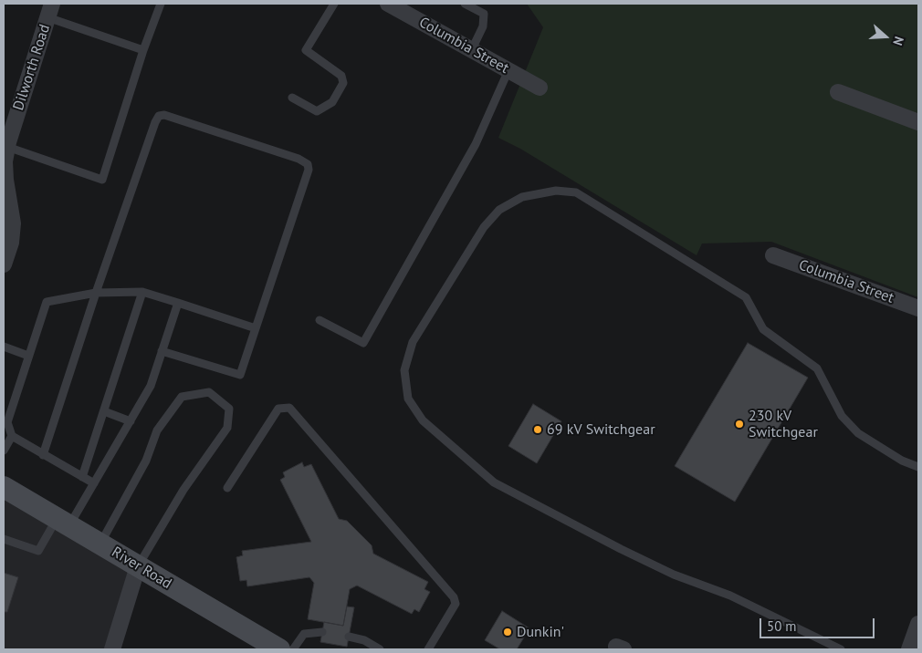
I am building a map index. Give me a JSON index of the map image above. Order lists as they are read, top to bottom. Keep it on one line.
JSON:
{"streets":{"main road":["River Road"],"street":["Columbia Street","Dilworth Road"]},"places":["230 kV Switchgear","69 kV Switchgear","Dunkin'"],"scale_bar":"50 m","north":"right"}
